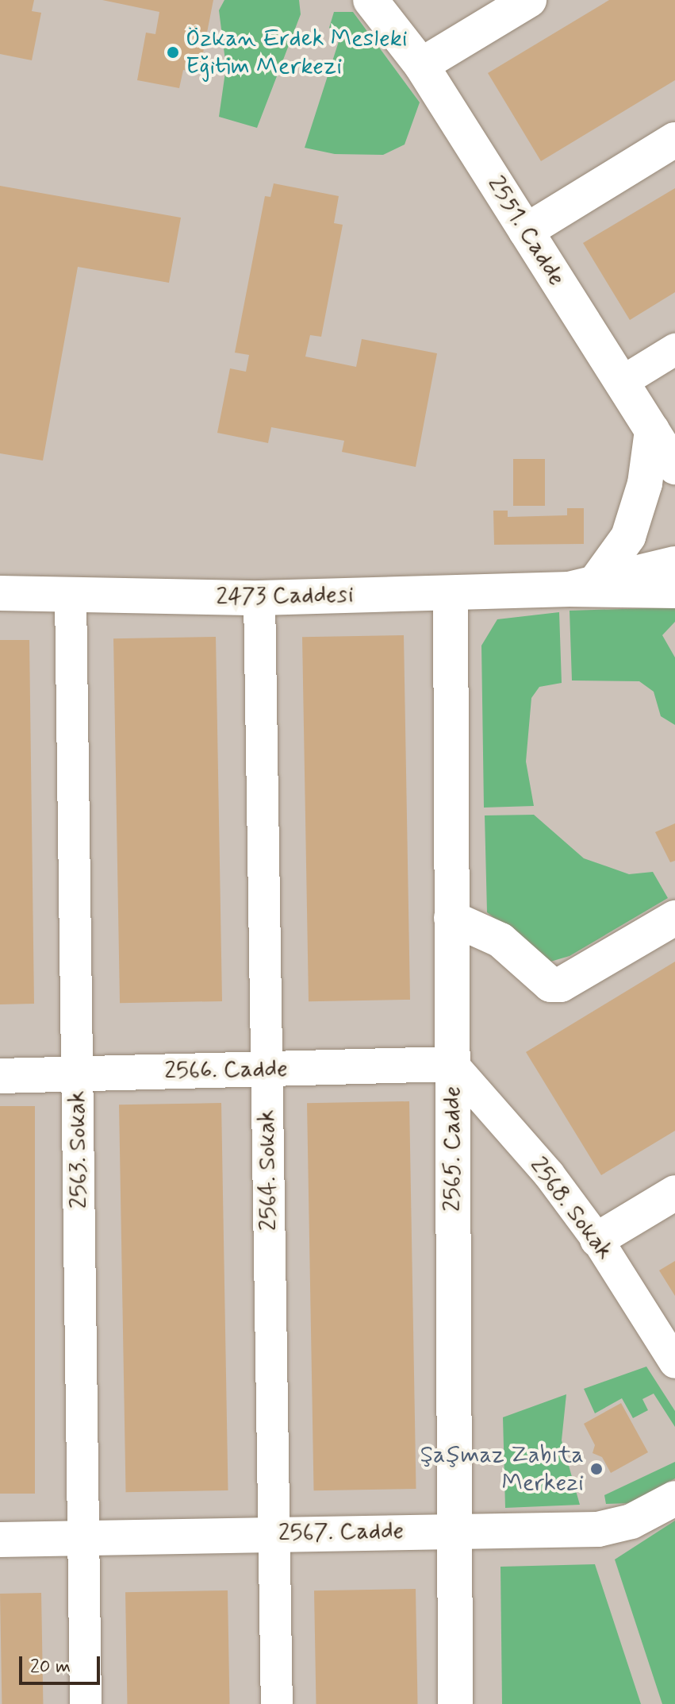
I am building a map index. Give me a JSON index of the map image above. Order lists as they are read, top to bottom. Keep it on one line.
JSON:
{"streets":{"street":["2551. Cadde","2473 Caddesi","2566. Cadde","2565. Cadde","2563. Sokak","2564. Sokak","2568. Sokak","2567. Cadde"]},"crossings":[["2473 Caddesi","2565. Cadde"],["2473 Caddesi","2563. Sokak"],["2473 Caddesi","2564. Sokak"],["2566. Cadde","2565. Cadde"],["2566. Cadde","2563. Sokak"],["2566. Cadde","2564. Sokak"],["2566. Cadde","2568. Sokak"],["2565. Cadde","2568. Sokak"],["2565. Cadde","2567. Cadde"],["2563. Sokak","2567. Cadde"],["2564. Sokak","2567. Cadde"]],"places":["Özkan Erdek Mesleki Eğitim Merkezi","Şaşmaz Zabıta Merkezi"],"scale_bar":"20 m"}
